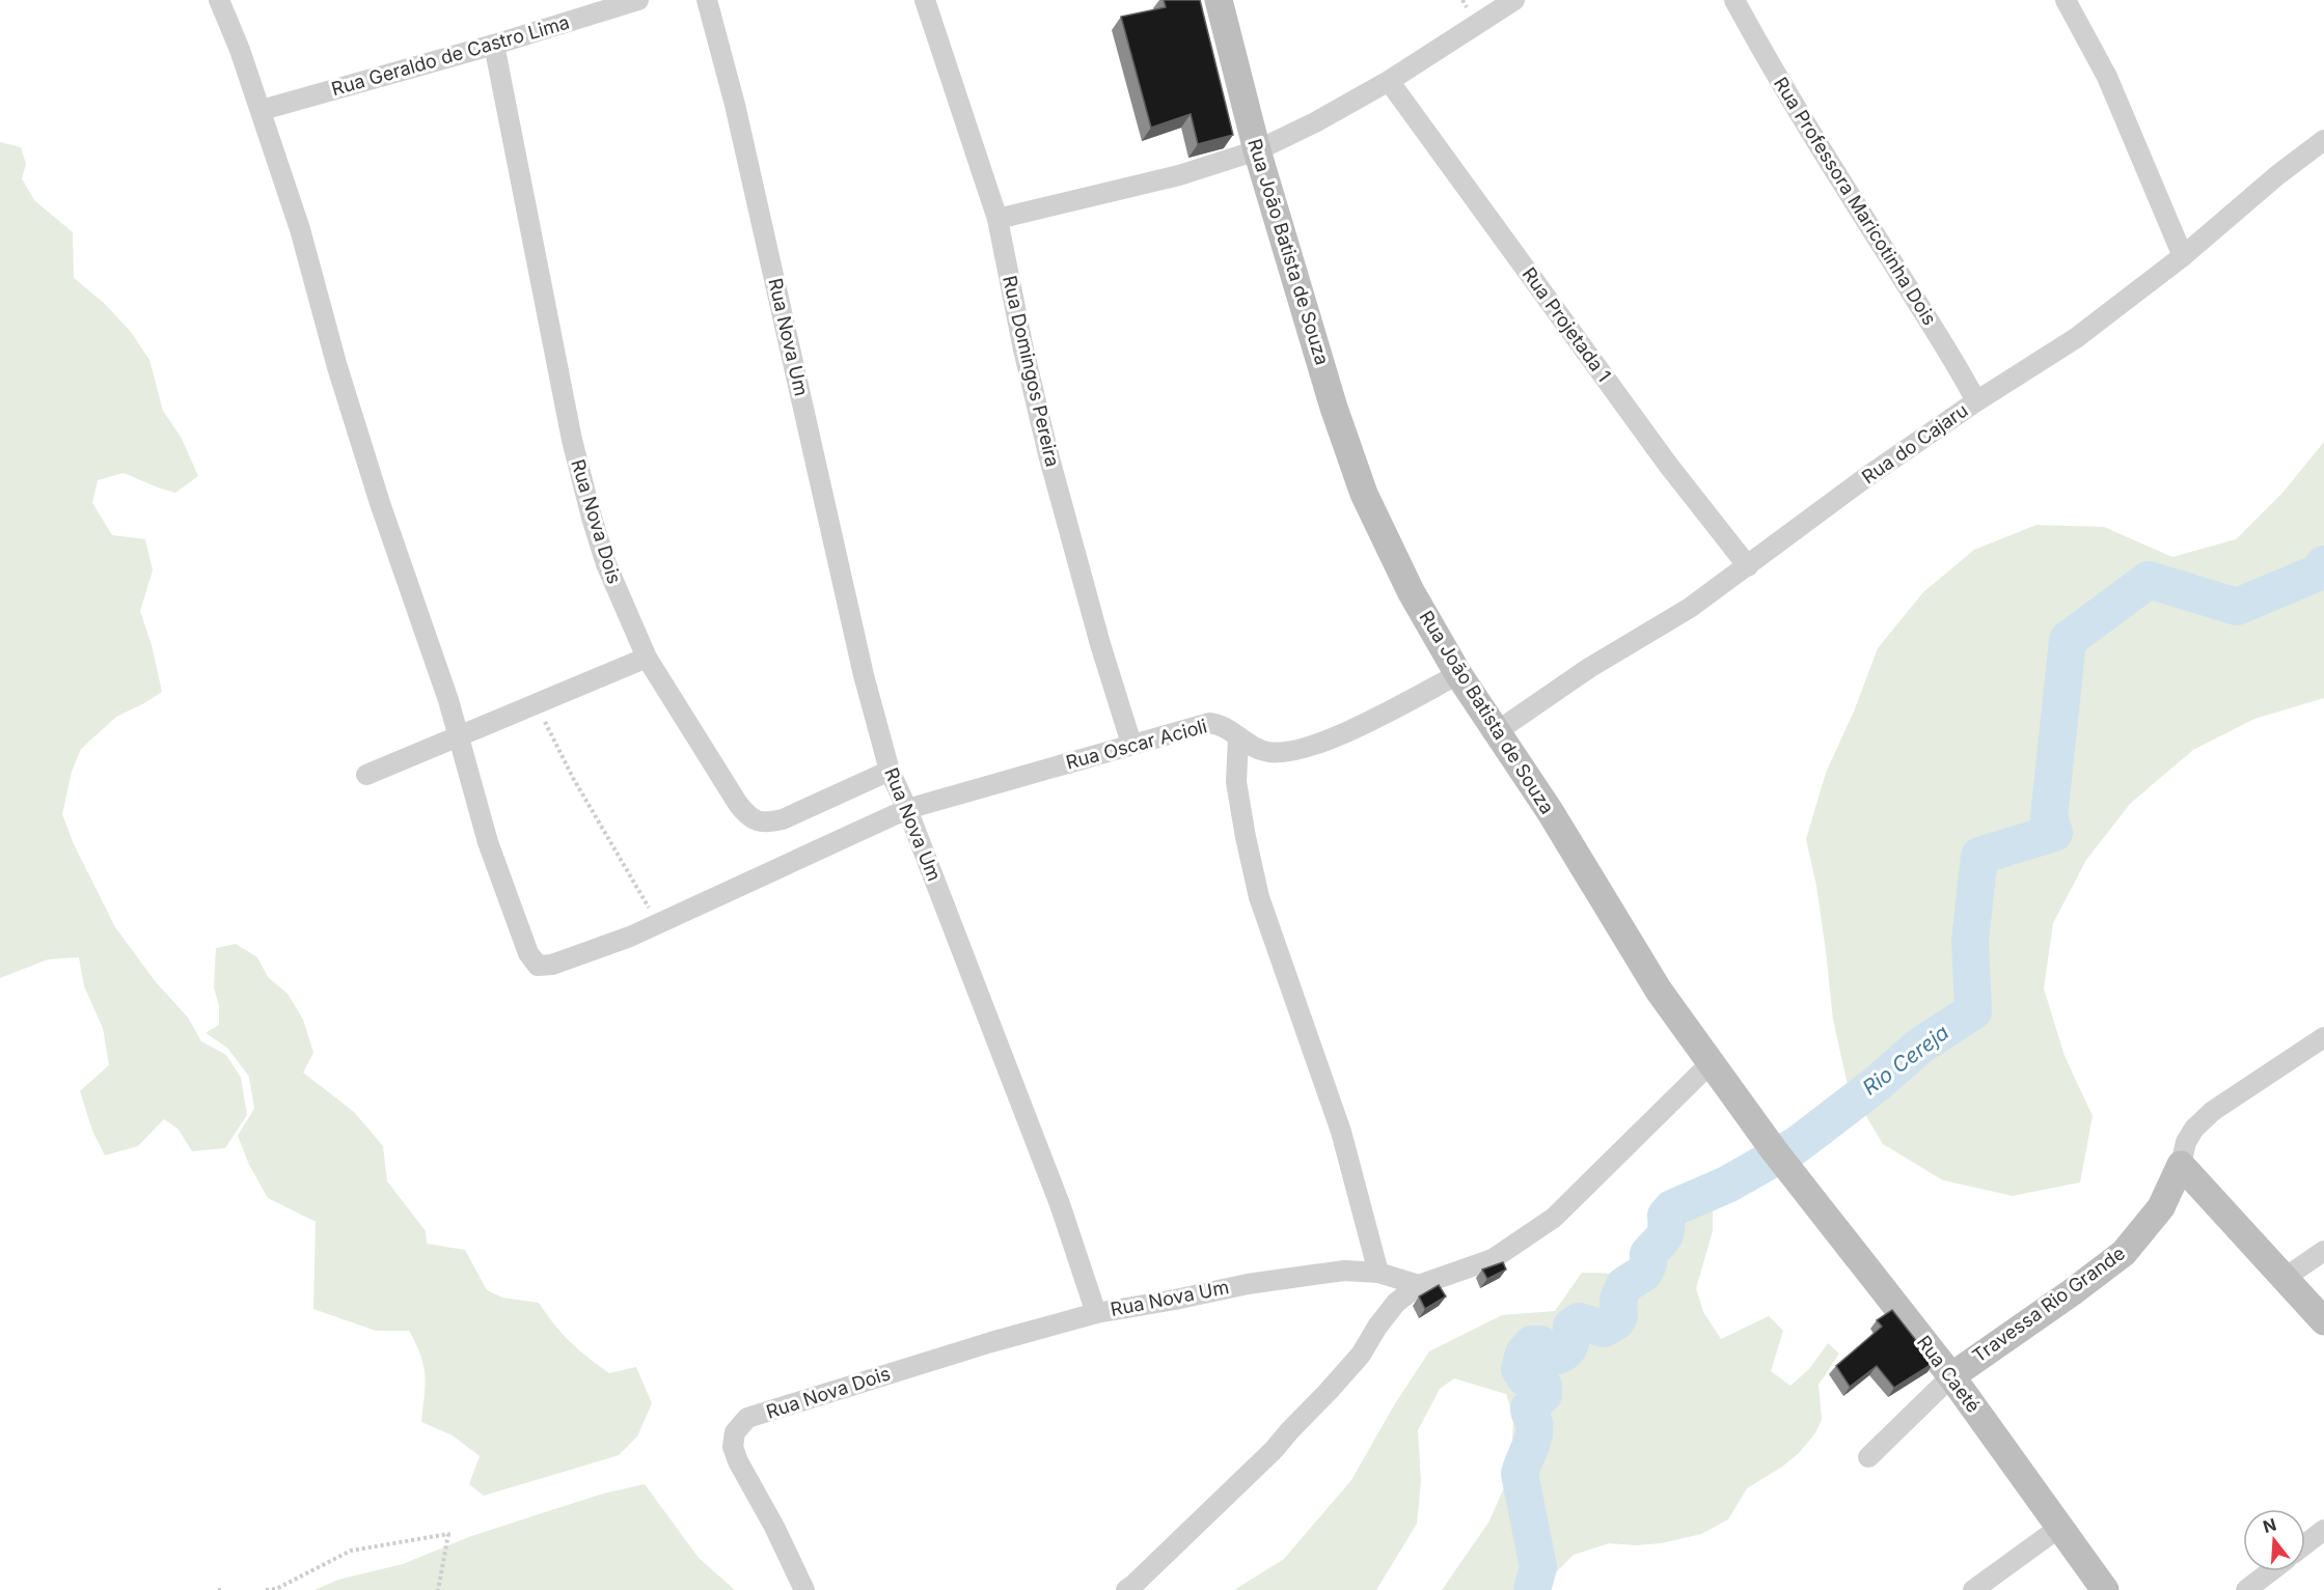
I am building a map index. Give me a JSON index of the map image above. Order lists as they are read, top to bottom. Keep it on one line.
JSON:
{"streets":{"street":["Rua Geraldo de Castro Lima","Rua Professora Maricotinha Dois","Rua João Batista de Souza","Rua Projetada 1","Rua Nova Um","Rua Domingos Pereira","Rua do Cajaru","Rua Nova Dois","Rua Oscar Acioli","Travessa Rio Grande","Rua Caeté"]},"crossings":[["Rua Geraldo de Castro Lima","Rua Nova Dois"],["Rua Professora Maricotinha Dois","Rua do Cajaru"],["Rua João Batista de Souza","Rua do Cajaru"],["Rua João Batista de Souza","Rua Oscar Acioli"],["Rua João Batista de Souza","Rua Caeté"],["Rua Projetada 1","Rua do Cajaru"],["Rua Nova Um","Rua Nova Dois"],["Rua Nova Um","Rua Oscar Acioli"],["Rua Domingos Pereira","Rua Oscar Acioli"],["Travessa Rio Grande","Rua Caeté"]],"water":["Rio Cereja"],"north":"top"}
